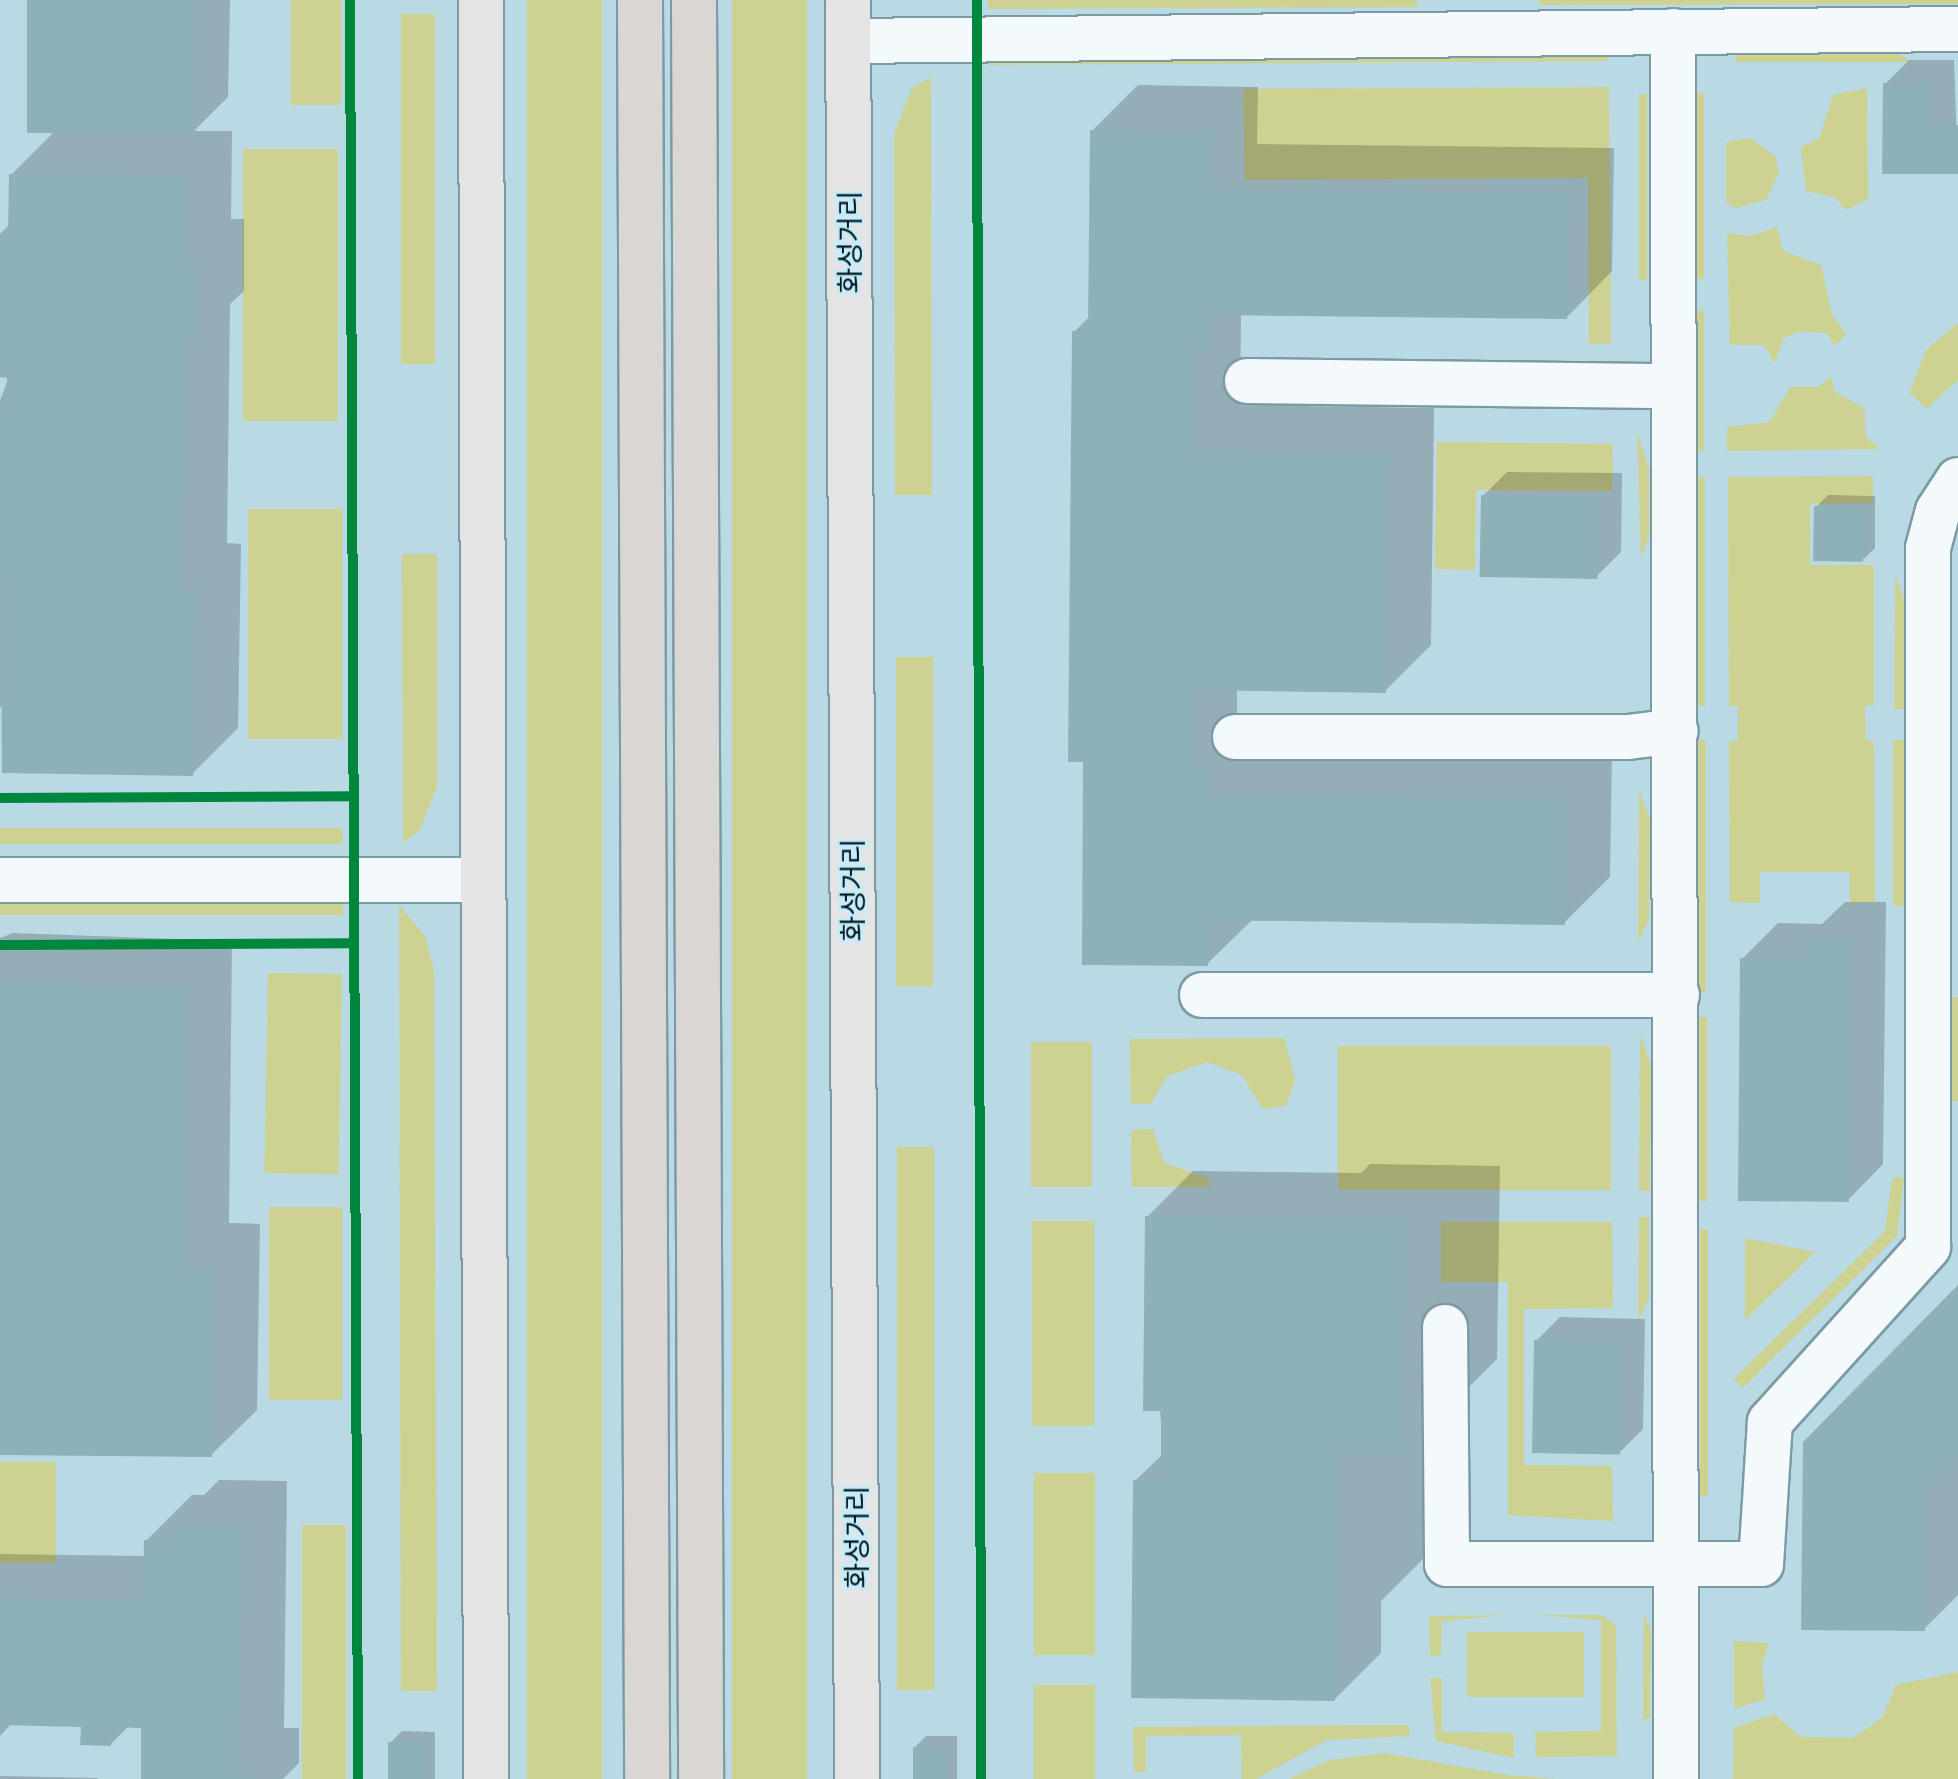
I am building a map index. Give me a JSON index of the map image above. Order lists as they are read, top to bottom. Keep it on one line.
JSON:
{"streets":{"main road":["화성거리"]}}
